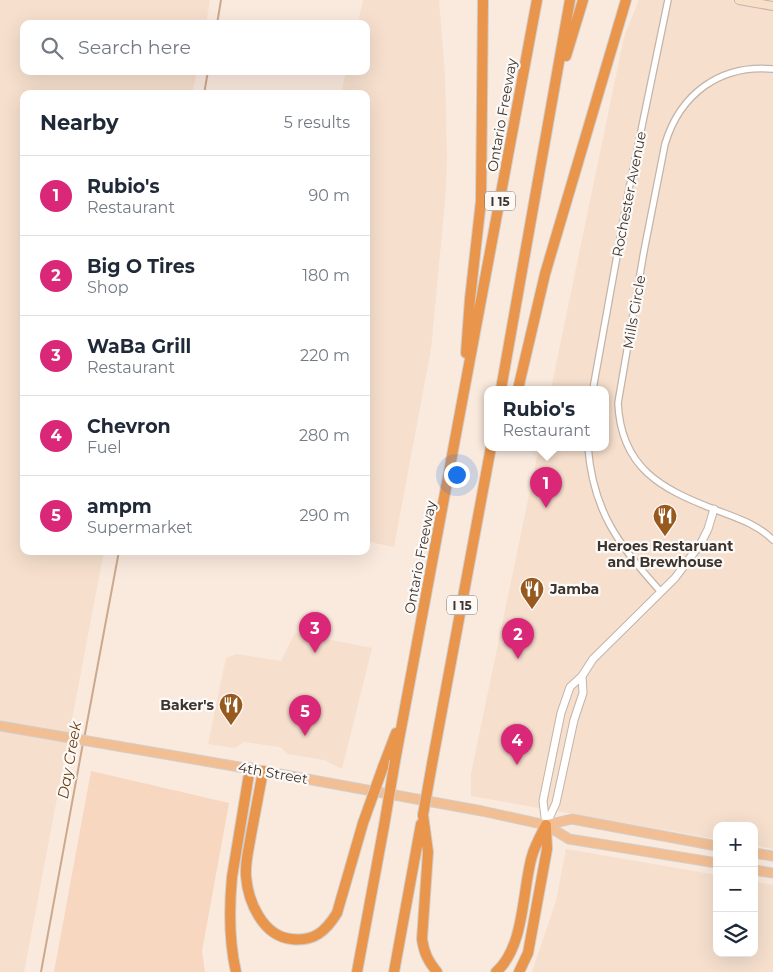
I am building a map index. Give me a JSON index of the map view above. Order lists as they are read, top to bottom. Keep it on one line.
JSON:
{"streets":{"highway":["Ontario Freeway","I 15"],"main road":["4th Street"],"street":["Rochester Avenue","Mills Circle"]},"water":["Day Creek"],"places":{"restaurant":["Heroes Restaruant and Brewhouse","Jamba","Baker's"]},"page":{"search":"Search here","heading":["Nearby","5 results"],"list":[{"mark":"1","name":"Rubio's","note":"Restaurant","value":"90 m"},{"mark":"2","name":"Big O Tires","note":"Shop","value":"180 m"},{"mark":"3","name":"WaBa Grill","note":"Restaurant","value":"220 m"},{"mark":"4","name":"Chevron","note":"Fuel","value":"280 m"},{"mark":"5","name":"ampm","note":"Supermarket","value":"290 m"}],"popup":["Rubio's","Restaurant"],"pins":["1","3","2","5","4"],"map_buttons":["+","−"]}}
